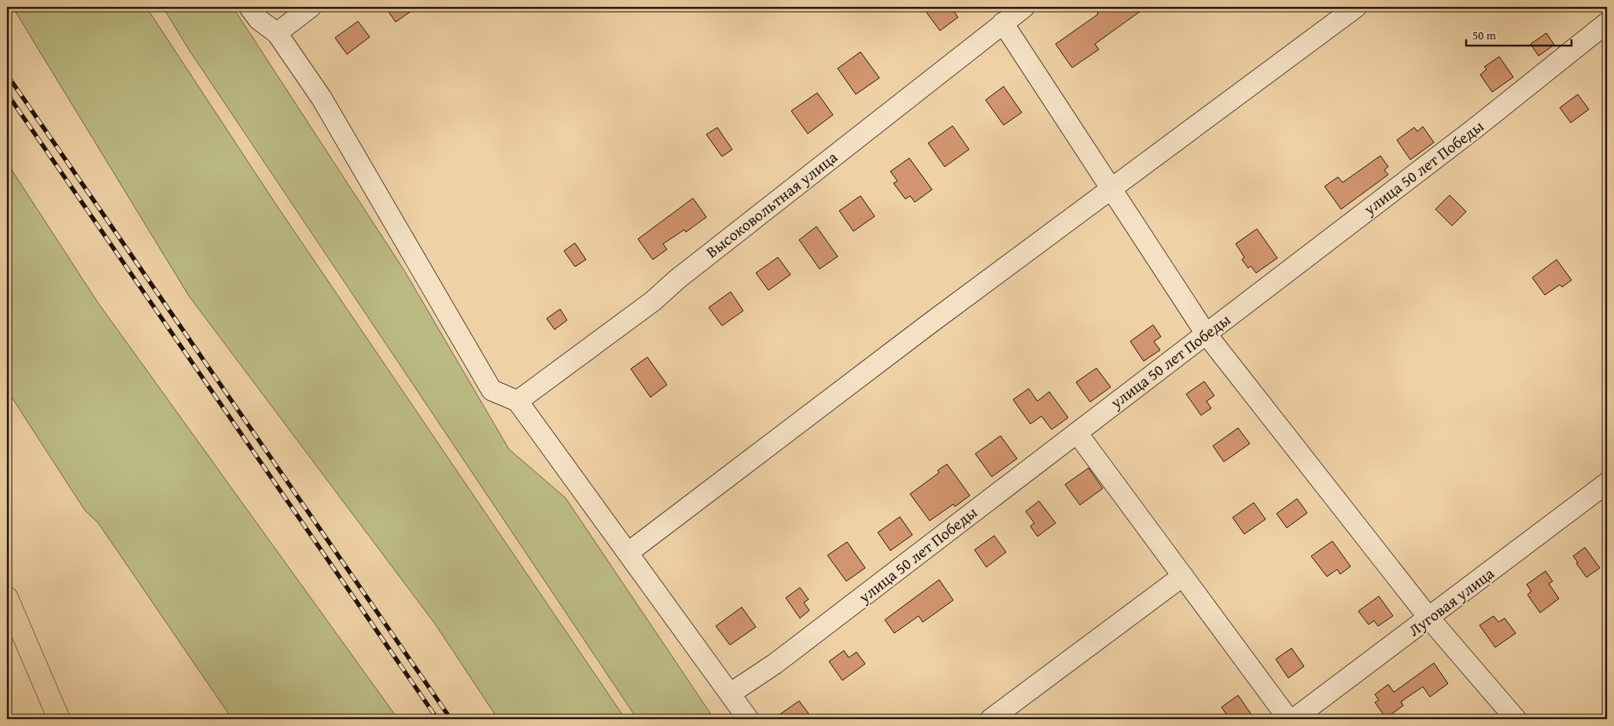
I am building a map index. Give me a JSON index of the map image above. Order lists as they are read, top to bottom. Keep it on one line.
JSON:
{"streets":{"street":["улица 50 лет Победы","Высоковольтная улица","Луговая улица"]},"scale_bar":"50 m"}
